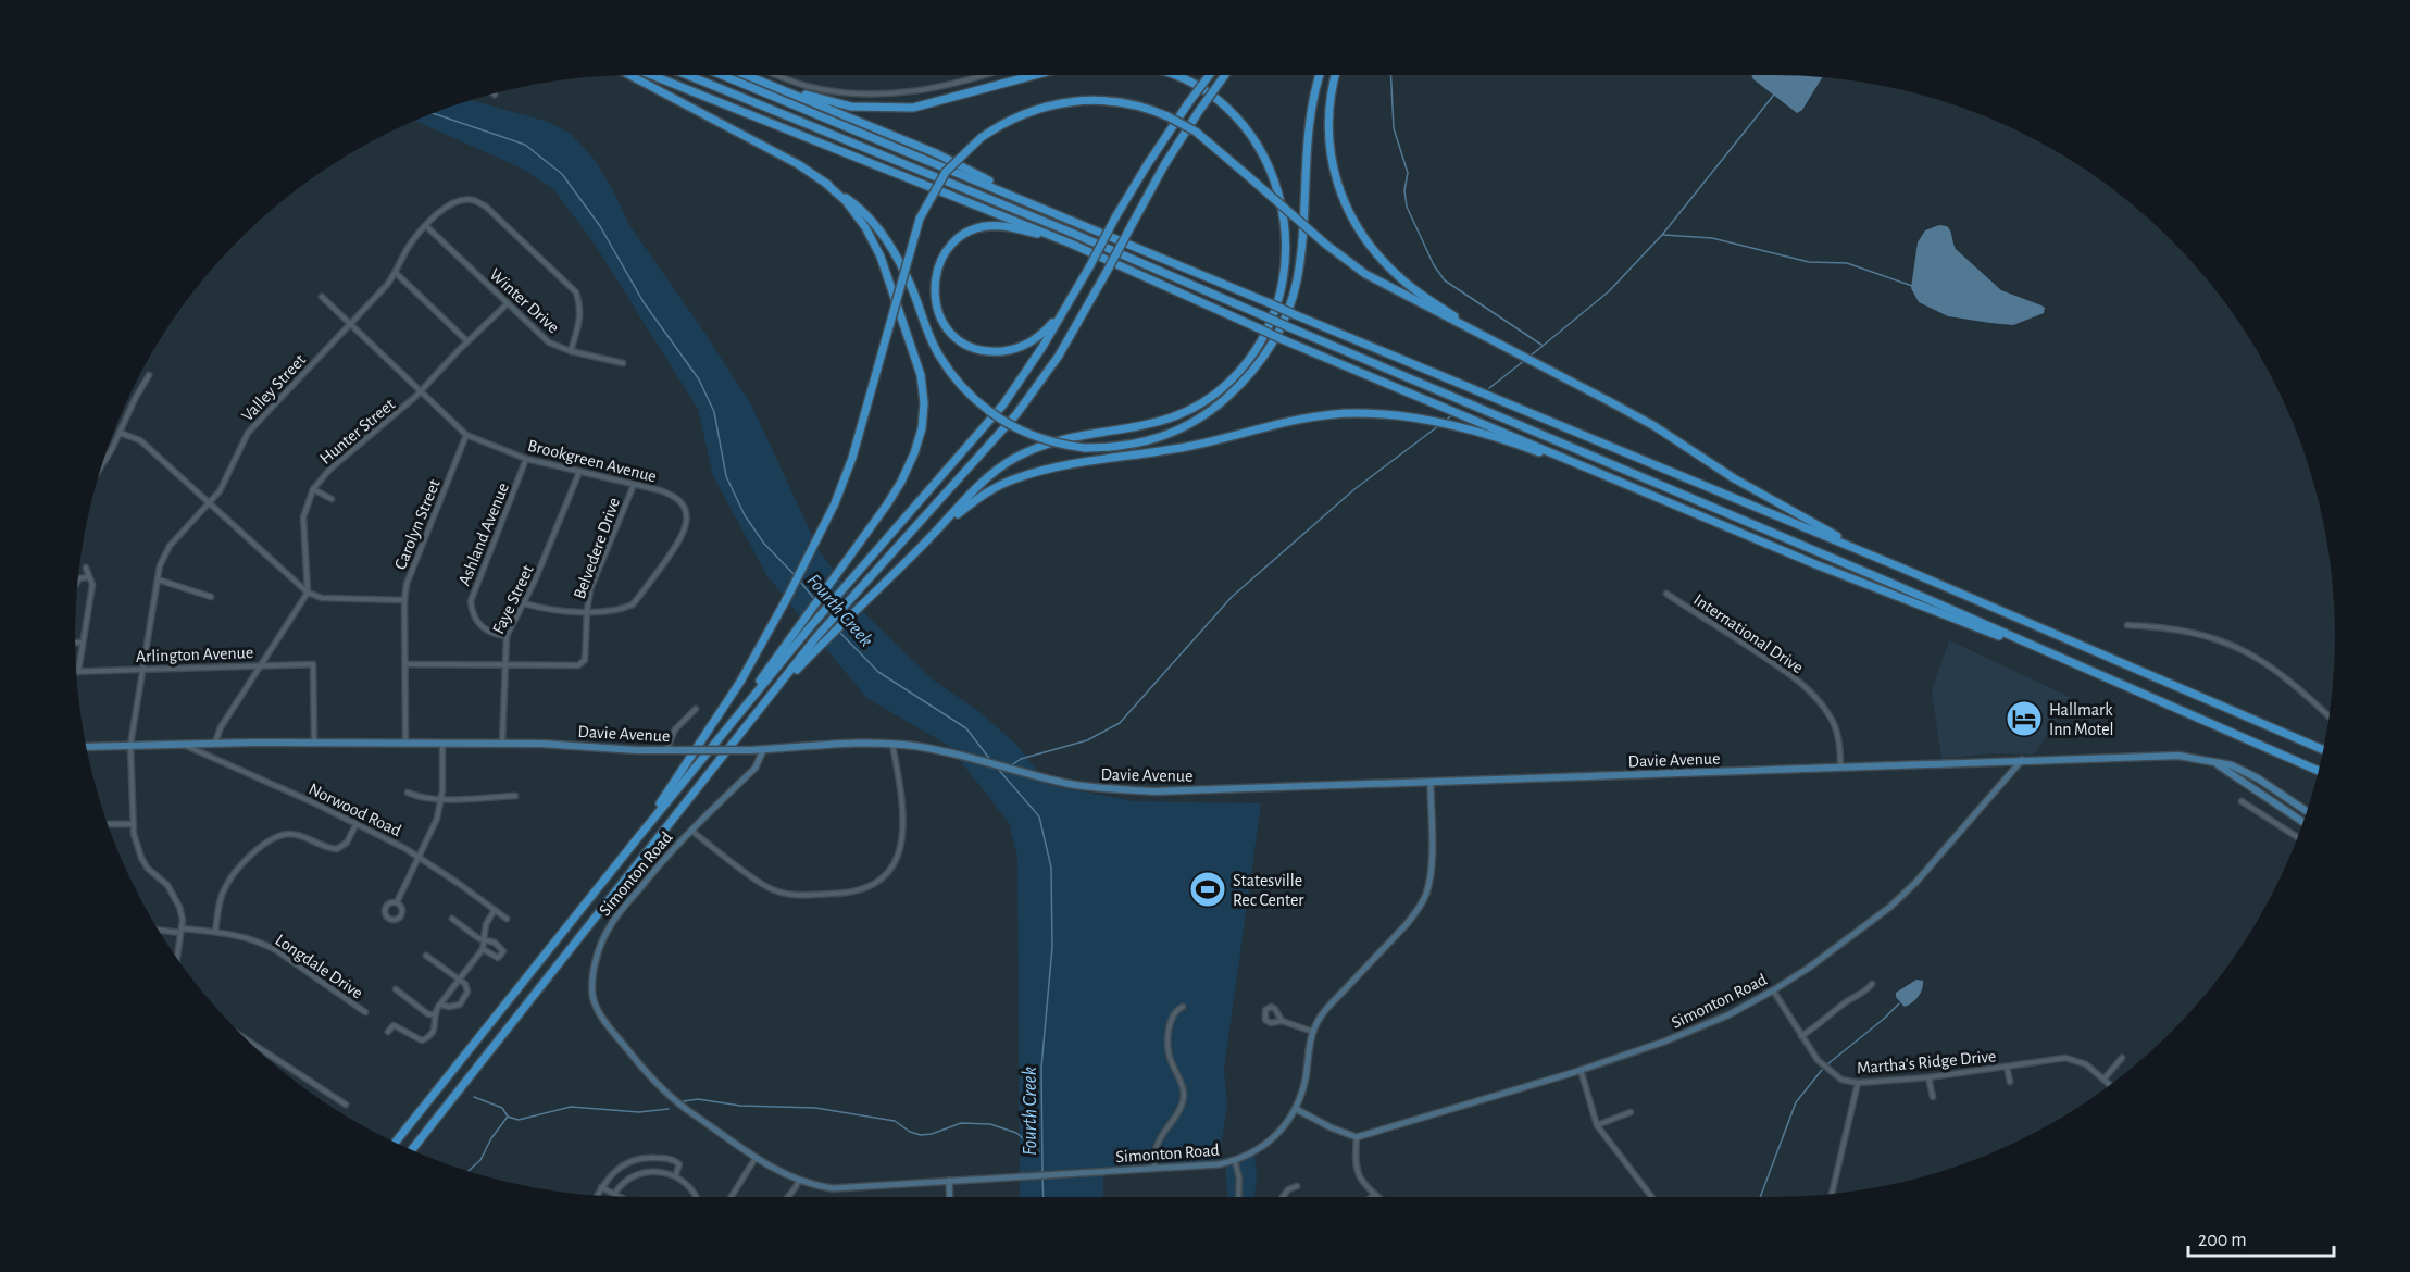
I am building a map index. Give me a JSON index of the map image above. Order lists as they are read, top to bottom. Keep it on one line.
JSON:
{"streets":{"main road":["Davie Avenue"],"street":["Winter Drive","Valley Street","Hunter Street","Brookgreen Avenue","Carolyn Street","Ashland Avenue","Belvedere Drive","Faye Street","International Drive","Arlington Avenue","Norwood Road","Simonton Road","Longdale Drive","Martha's Ridge Drive"]},"crossings":[["Winter Drive","Valley Street"],["Winter Drive","Hunter Street"],["Valley Street","Brookgreen Avenue"],["Valley Street","Arlington Avenue"],["Valley Street","Davie Avenue"],["Valley Street","Longdale Drive"],["Hunter Street","Brookgreen Avenue"],["Brookgreen Avenue","Carolyn Street"],["Brookgreen Avenue","Ashland Avenue"],["Brookgreen Avenue","Belvedere Drive"],["Brookgreen Avenue","Faye Street"],["Carolyn Street","Davie Avenue"],["Ashland Avenue","Faye Street"],["Belvedere Drive","Faye Street"],["Faye Street","Davie Avenue"],["International Drive","Davie Avenue"],["Arlington Avenue","Davie Avenue"],["Davie Avenue","Norwood Road"],["Davie Avenue","Simonton Road"],["Simonton Road","Martha's Ridge Drive"]],"water":["Fourth Creek"],"places":{"hotel":["Hallmark Inn Motel"],"sports":["Statesville Rec Center"]},"scale_bar":"200 m"}
